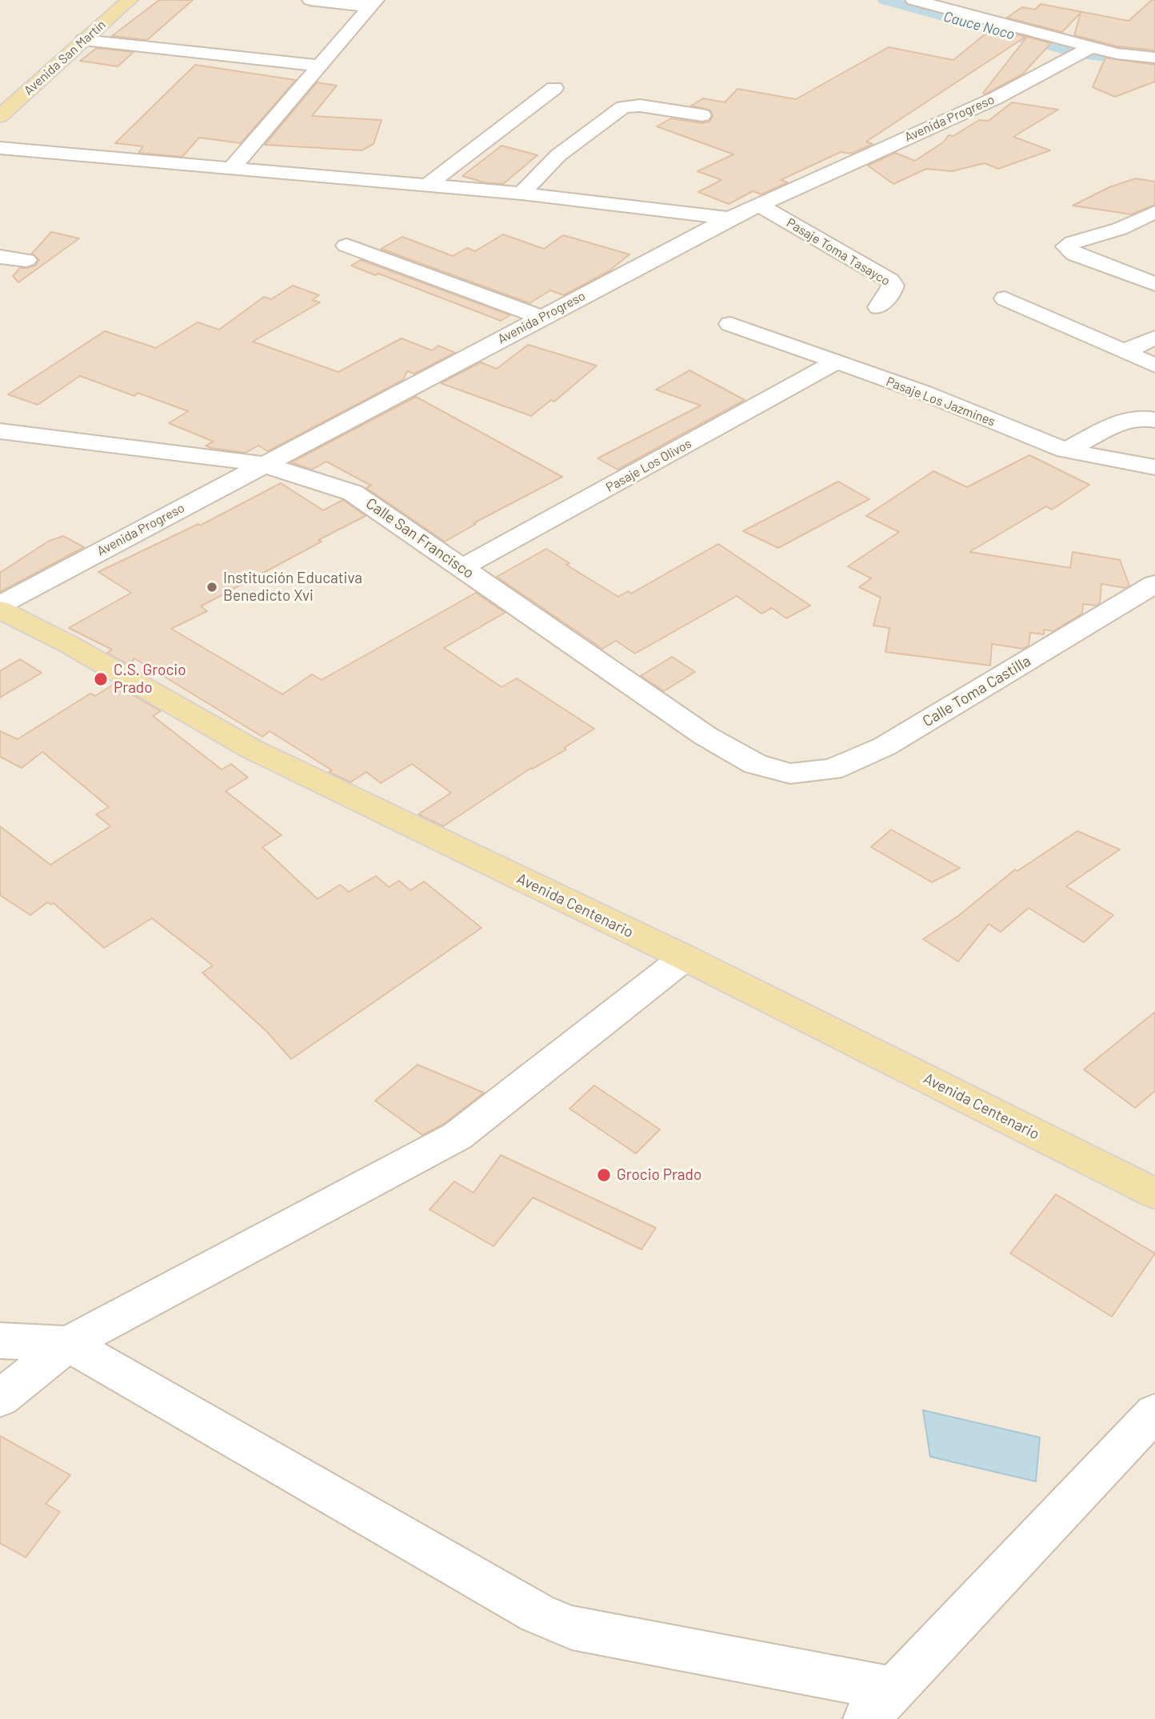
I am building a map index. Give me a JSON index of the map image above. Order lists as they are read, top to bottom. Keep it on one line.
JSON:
{"streets":{"main road":["Avenida San Martín","Avenida Centenario"],"street":["Avenida Progreso","Pasaje Toma Tasayco","Pasaje Los Jazmines","Pasaje Los Olivos","Calle San Francisco","Calle Toma Castilla"]},"crossings":[["Avenida Progreso","Pasaje Toma Tasayco"],["Avenida Progreso","Calle San Francisco"],["Pasaje Los Jazmines","Pasaje Los Olivos"],["Pasaje Los Olivos","Calle San Francisco"],["Calle San Francisco","Calle Toma Castilla"]],"water":["Cauce Noco"],"places":["Institución Educativa Benedicto Xvi","C.S. Grocio Prado","Grocio Prado"]}
